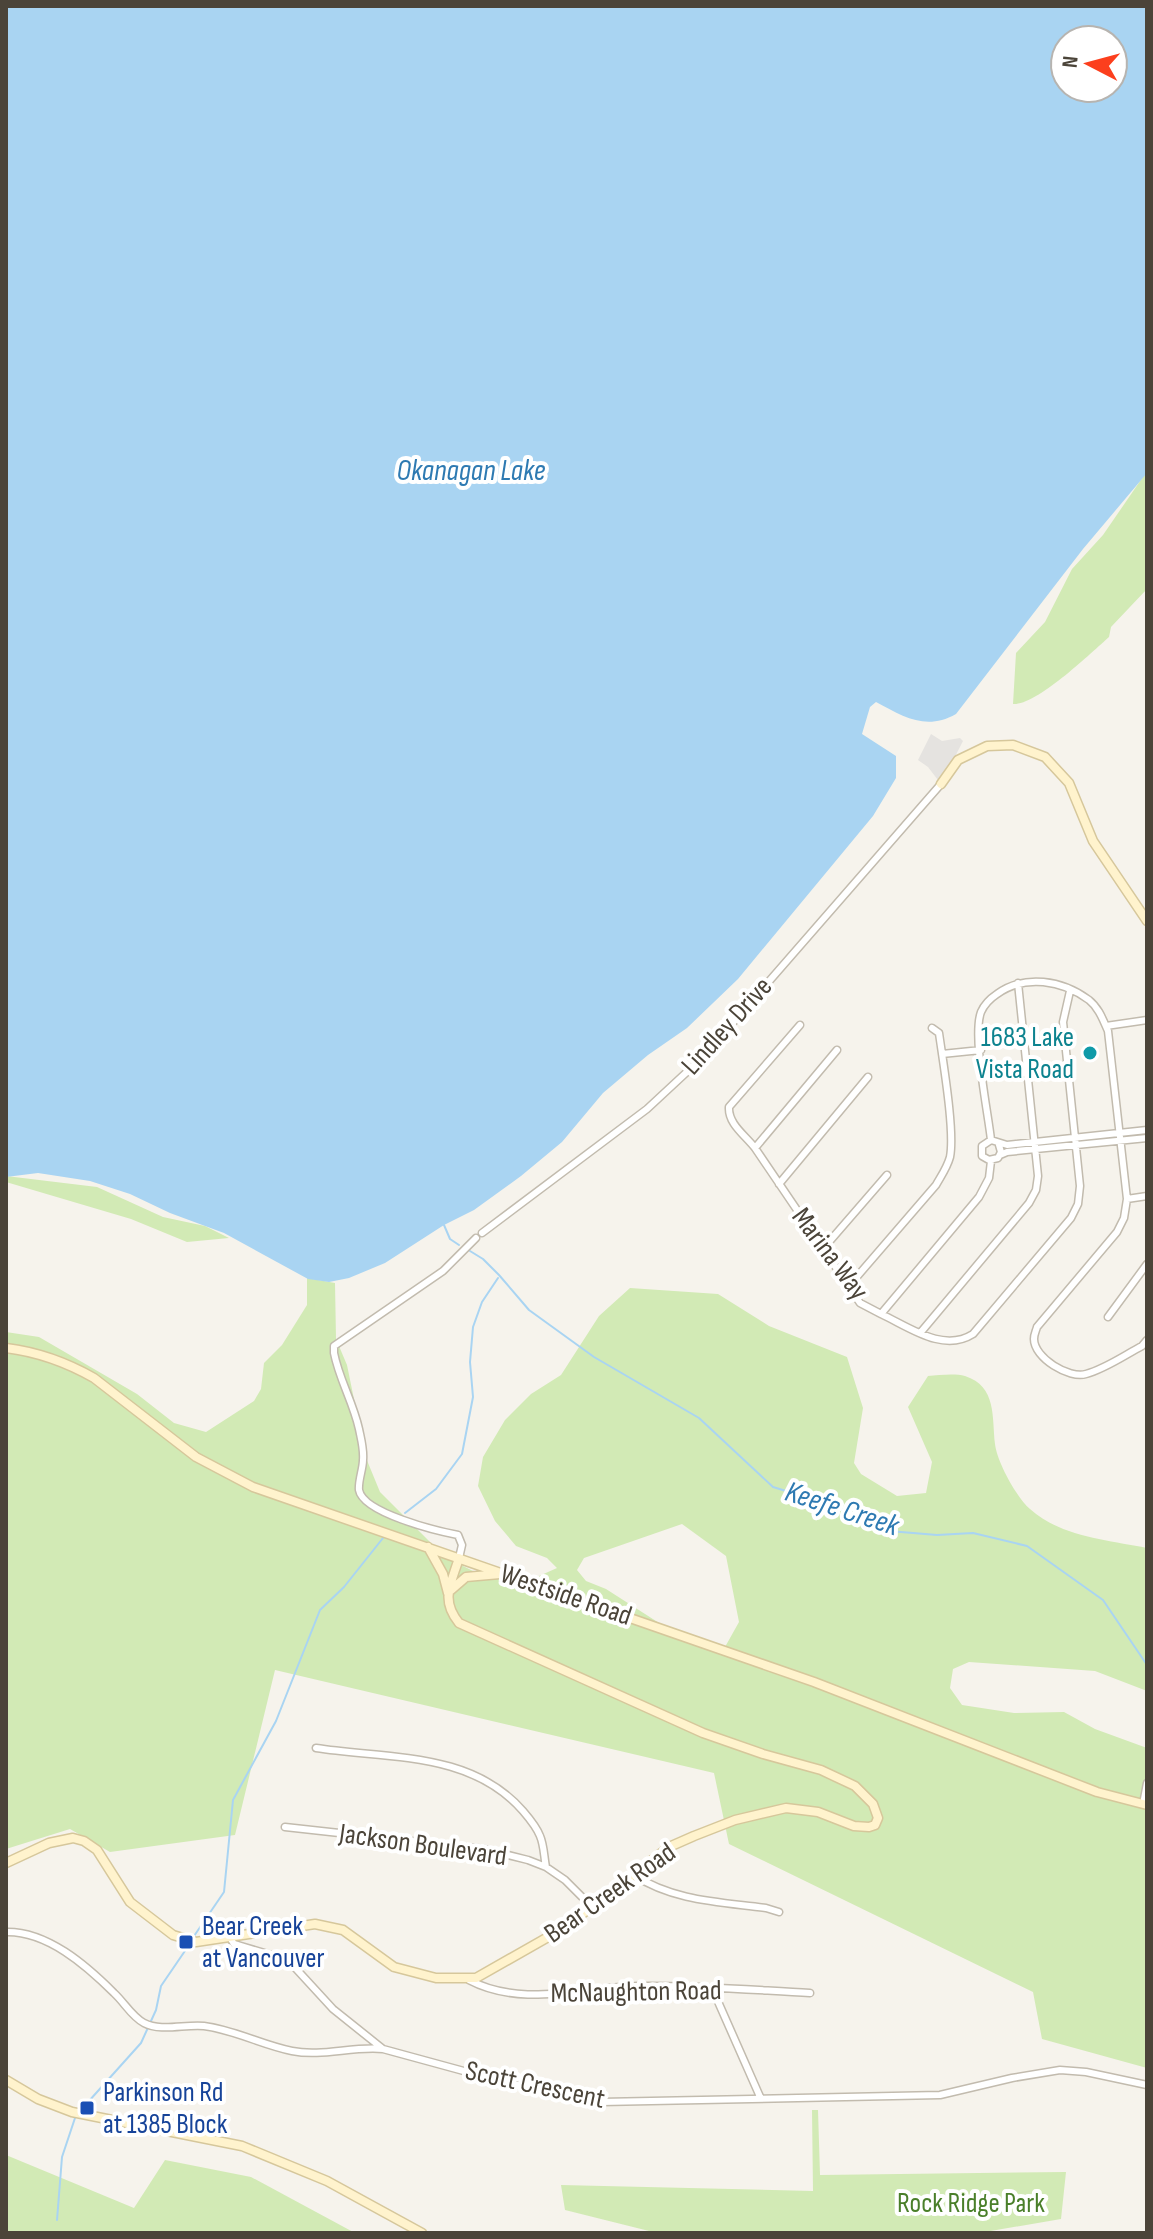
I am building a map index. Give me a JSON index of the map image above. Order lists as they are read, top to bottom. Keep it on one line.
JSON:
{"streets":{"street":["Lindley Drive","Marina Way","Westside Road","Jackson Boulevard","Bear Creek Road","McNaughton Road","Scott Crescent"]},"crossings":[["Lindley Drive","Westside Road"],["Jackson Boulevard","Bear Creek Road"],["Bear Creek Road","McNaughton Road"]],"water":["Okanagan Lake","Keefe Creek"],"parks":["Rock Ridge Park"],"places":{"other":["1683 Lake Vista Road"],"transit":["Bear Creek at Vancouver","Parkinson Rd at 1385 Block"]},"north":"left"}
